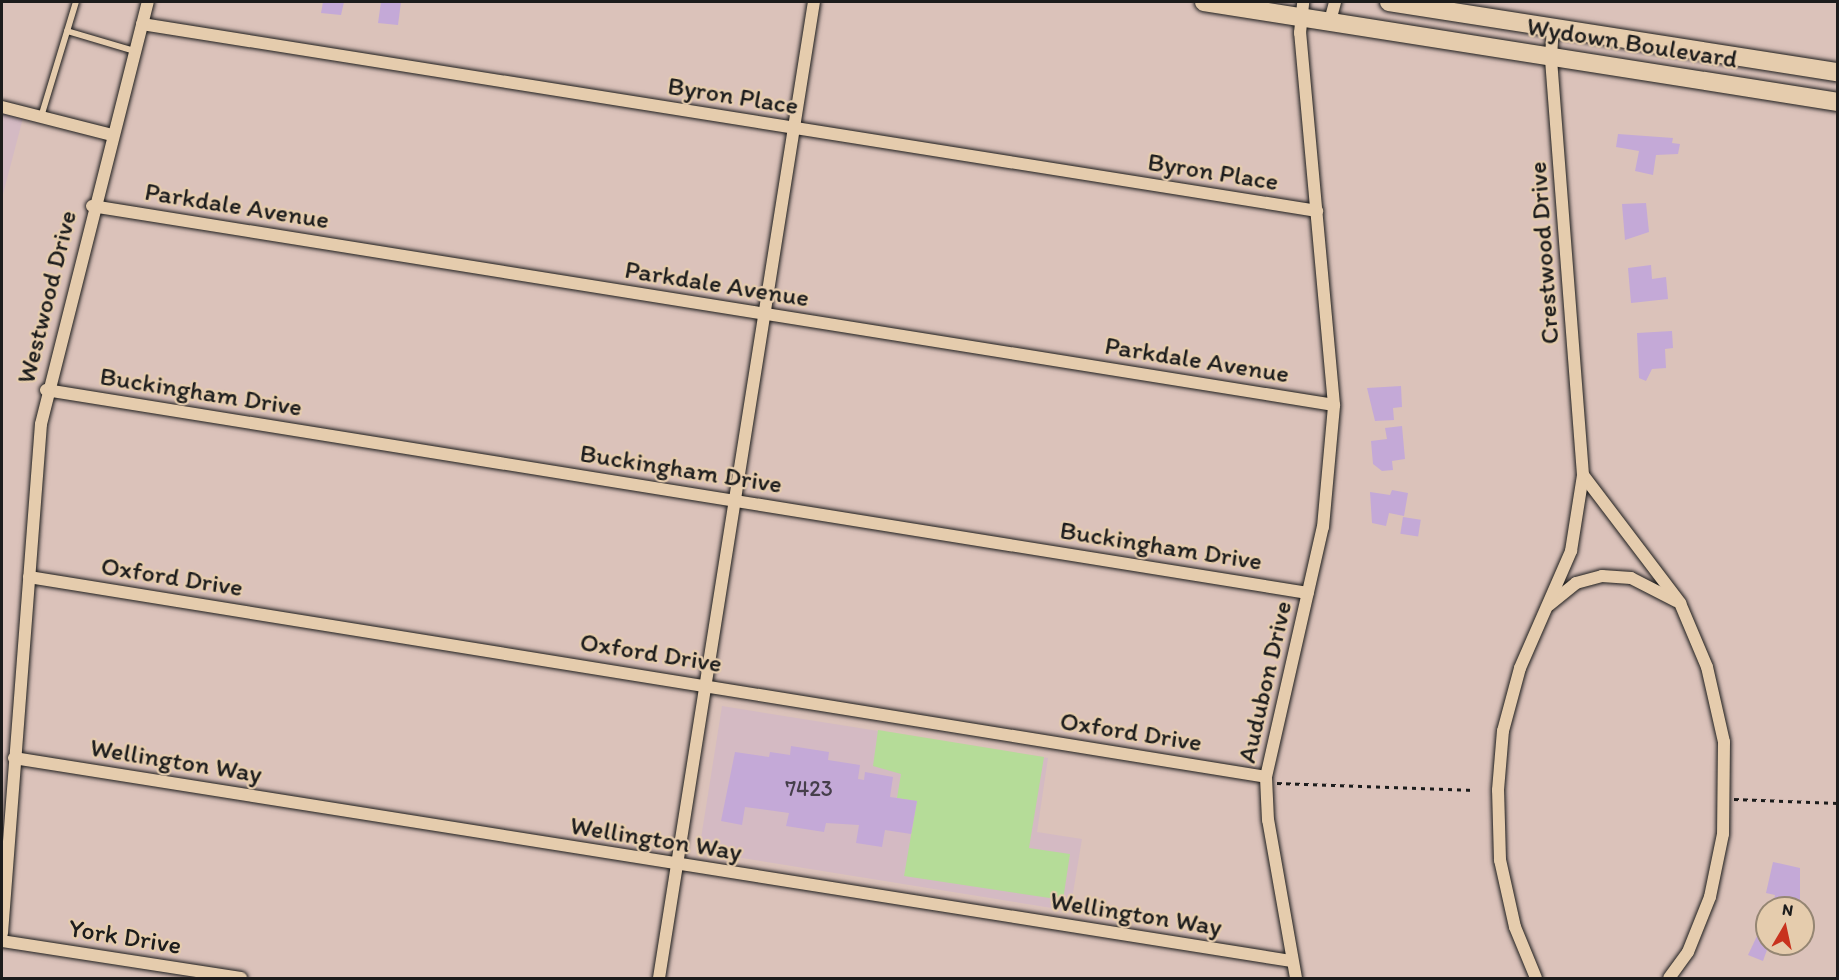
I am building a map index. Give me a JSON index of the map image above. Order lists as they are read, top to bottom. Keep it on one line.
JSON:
{"streets":{"street":["Wydown Boulevard","Byron Place","Parkdale Avenue","Crestwood Drive","Westwood Drive","Buckingham Drive","Oxford Drive","Audubon Drive","Wellington Way","York Drive"]},"crossings":[["Wydown Boulevard","Crestwood Drive"],["Wydown Boulevard","Audubon Drive"],["Byron Place","Westwood Drive"],["Byron Place","Audubon Drive"],["Parkdale Avenue","Westwood Drive"],["Parkdale Avenue","Audubon Drive"],["Westwood Drive","Buckingham Drive"],["Westwood Drive","Oxford Drive"],["Westwood Drive","Wellington Way"],["Buckingham Drive","Audubon Drive"],["Oxford Drive","Audubon Drive"],["Audubon Drive","Wellington Way"]],"house_numbers":["7423"],"north":"top"}
